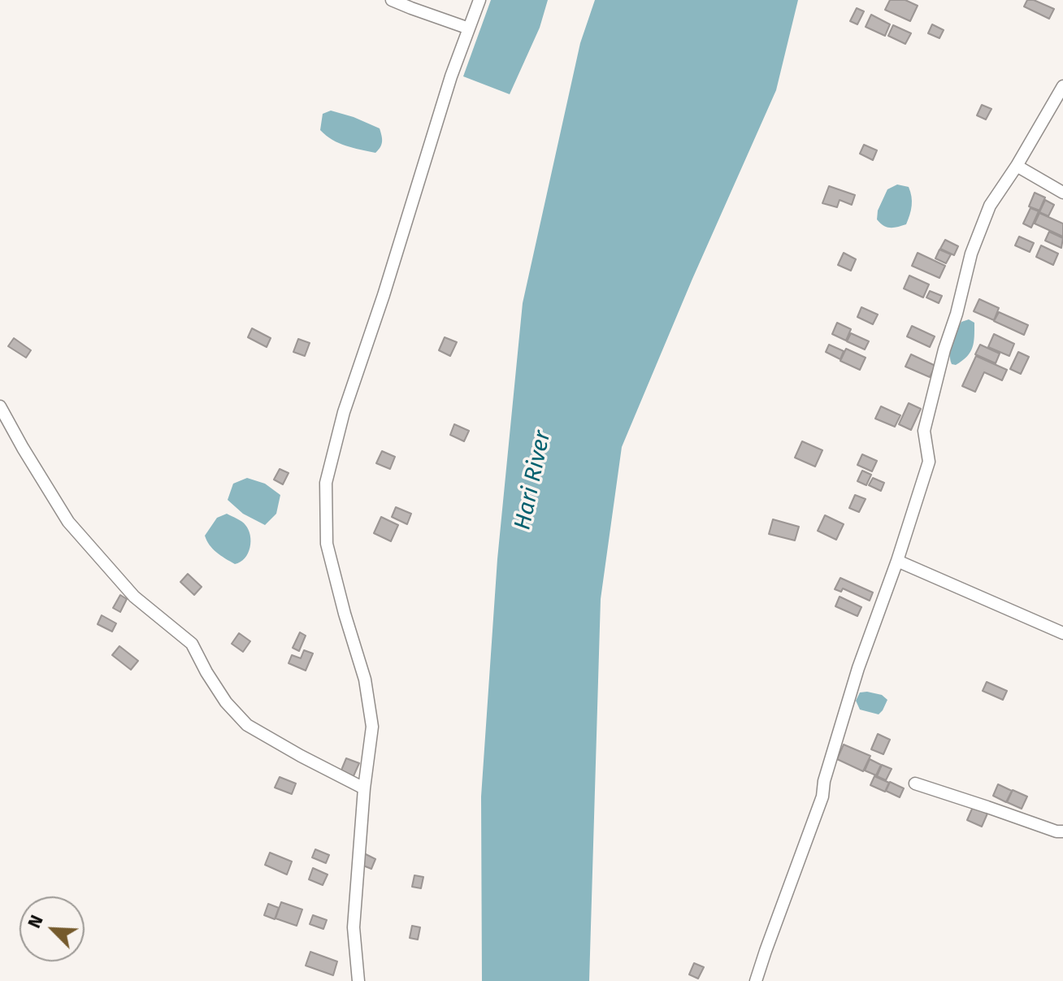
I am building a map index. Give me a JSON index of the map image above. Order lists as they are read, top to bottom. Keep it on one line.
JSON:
{"water":["Hari River"],"north":"top left"}
